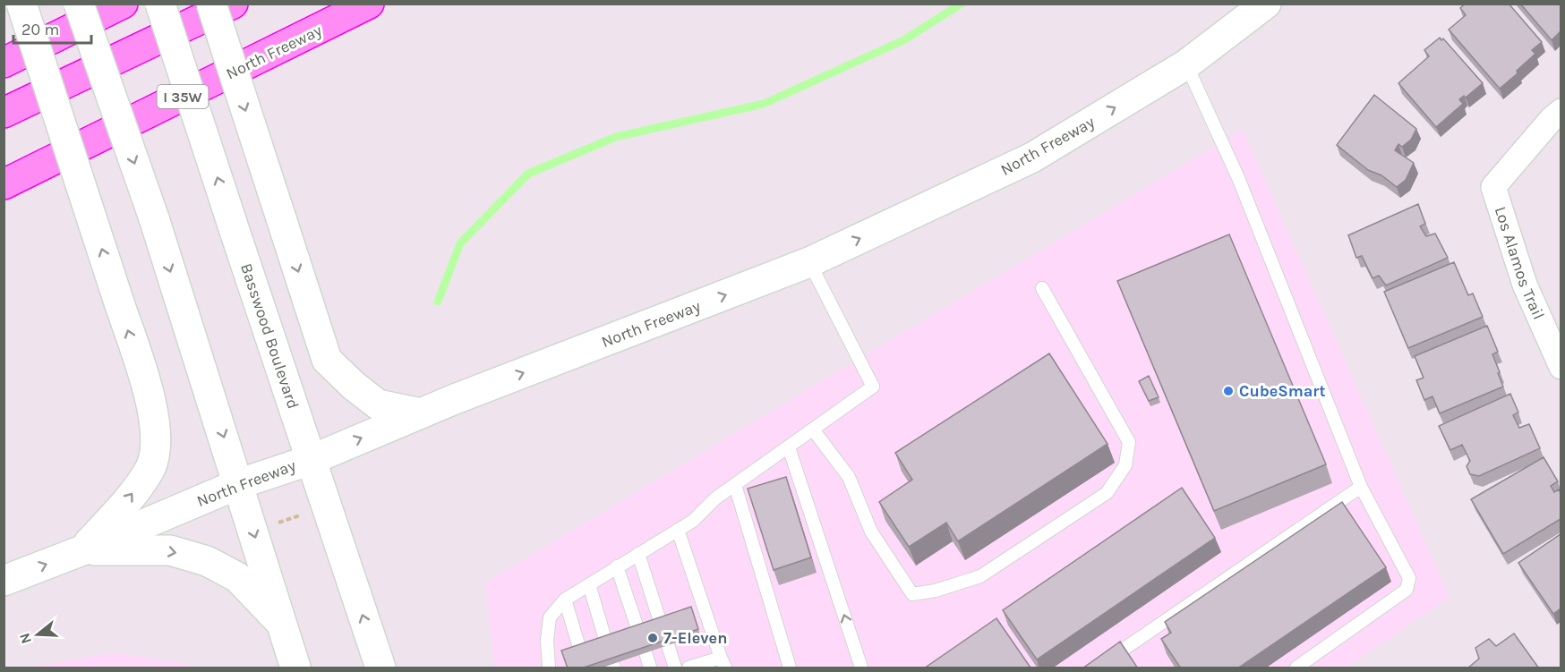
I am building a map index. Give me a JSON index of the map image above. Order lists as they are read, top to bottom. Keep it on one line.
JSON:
{"streets":{"highway":["North Freeway","I 35W"],"main road":["Basswood Boulevard"],"street":["Los Alamos Trail"]},"crossings":[["North Freeway","Basswood Boulevard"]],"one_way":["North Freeway"],"places":["CubeSmart","7-Eleven"],"scale_bar":"20 m","north":"left"}
